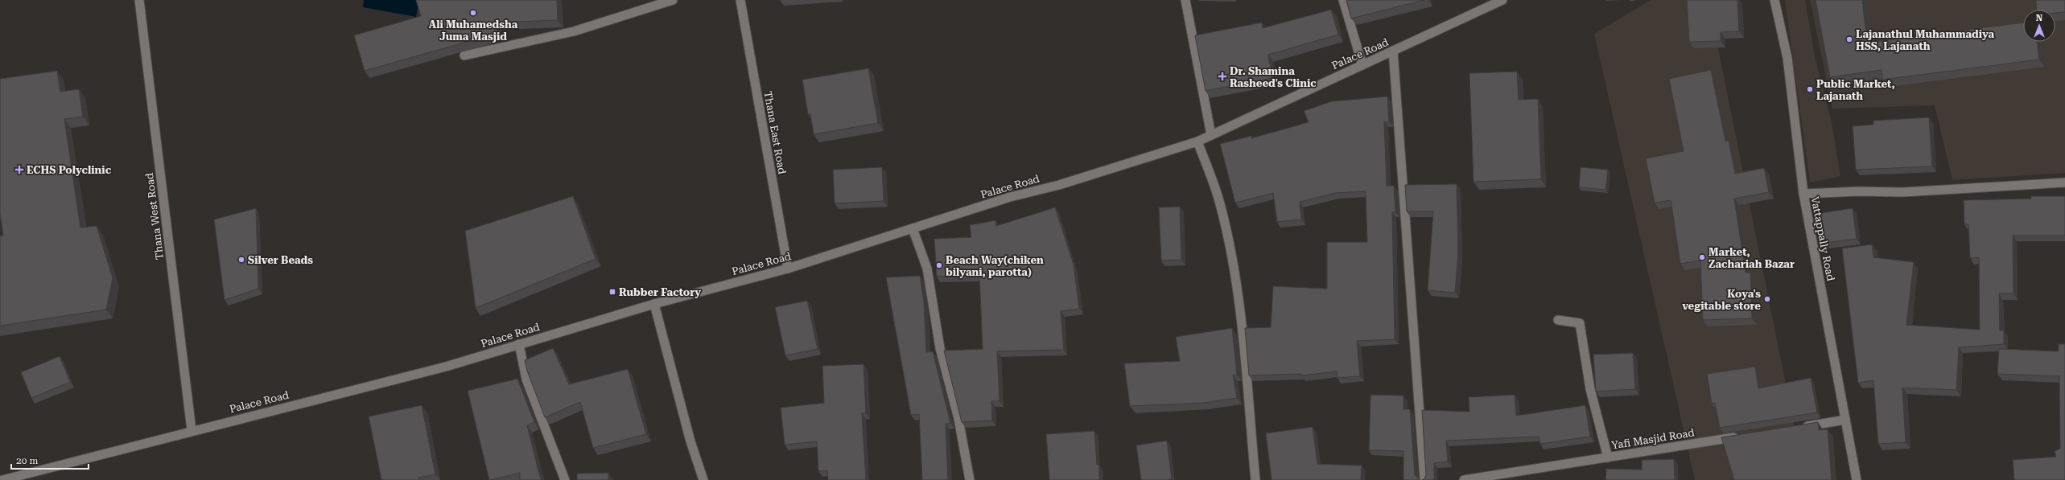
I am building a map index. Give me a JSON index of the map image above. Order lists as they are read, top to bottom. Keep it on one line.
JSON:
{"streets":{"main road":["Palace Road","Thana East Road","Thana West Road","Vattappally Road","Yafi Masjid Road"]},"crossings":[["Palace Road","Thana East Road"],["Palace Road","Thana West Road"]],"places":{"other":["Ali Muhamedsha Juma Masjid","Lajanathul Muhammadiya HSS, Lajanath","Public Market, Lajanath","Market, Zachariah Bazar","Silver Beads","Beach Way(chiken bilyani, parotta)","Koya's vegitable store"],"health":["Dr. Shamina Rasheed's Clinic","ECHS Polyclinic"],"transit":["Rubber Factory"]},"scale_bar":"20 m","north":"top"}
